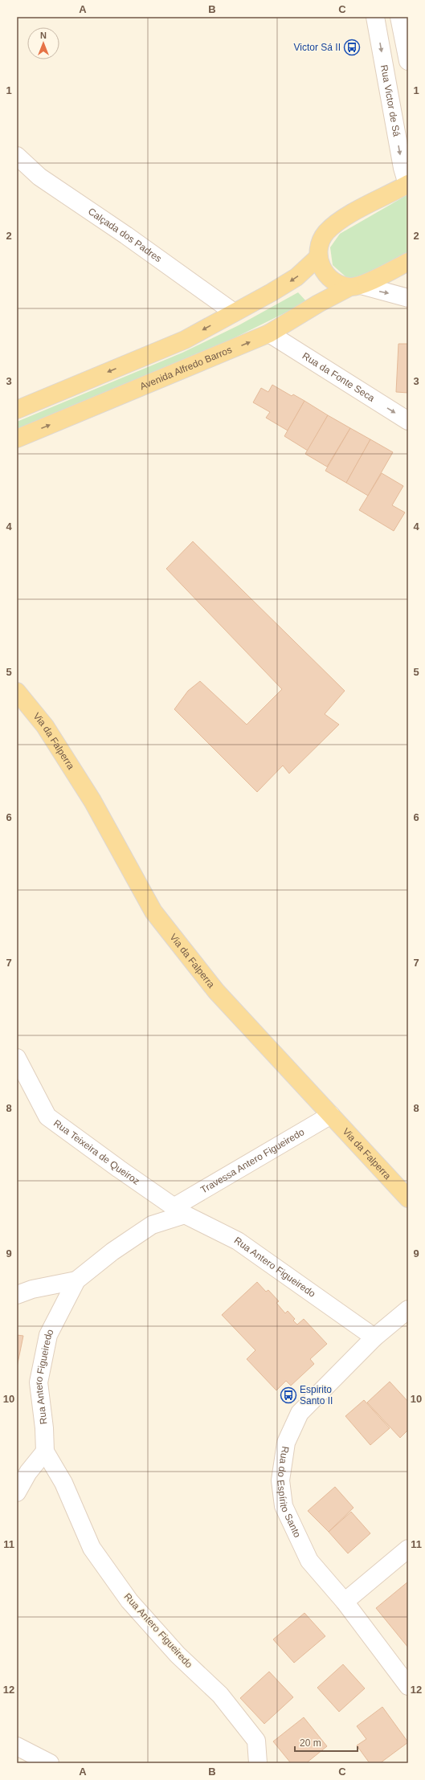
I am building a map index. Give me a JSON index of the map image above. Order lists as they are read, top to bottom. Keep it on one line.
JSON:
{"streets":{"main road":["Avenida Alfredo Barros","Via da Falperra"],"street":["Rua Victor de Sá","Calçada dos Padres","Rua da Fonte Seca","Rua Teixeira de Queiroz","Travessa Antero Figueiredo","Rua Antero Figueiredo","Rua do Espírito Santo"]},"crossings":[["Avenida Alfredo Barros","Rua da Fonte Seca"],["Via da Falperra","Travessa Antero Figueiredo"],["Rua Teixeira de Queiroz","Travessa Antero Figueiredo"],["Rua Teixeira de Queiroz","Rua Antero Figueiredo"],["Travessa Antero Figueiredo","Rua Antero Figueiredo"],["Rua Antero Figueiredo","Rua do Espírito Santo"]],"one_way":["Rua Victor de Sá"],"places":{"bus stop":["Victor Sá II","Espirito Santo II"]},"scale_bar":"20 m","north":"top","grid":{"columns":["A","B","C"],"rows":["1","2","3","4","5","6","7","8","9","10","11","12"]}}
